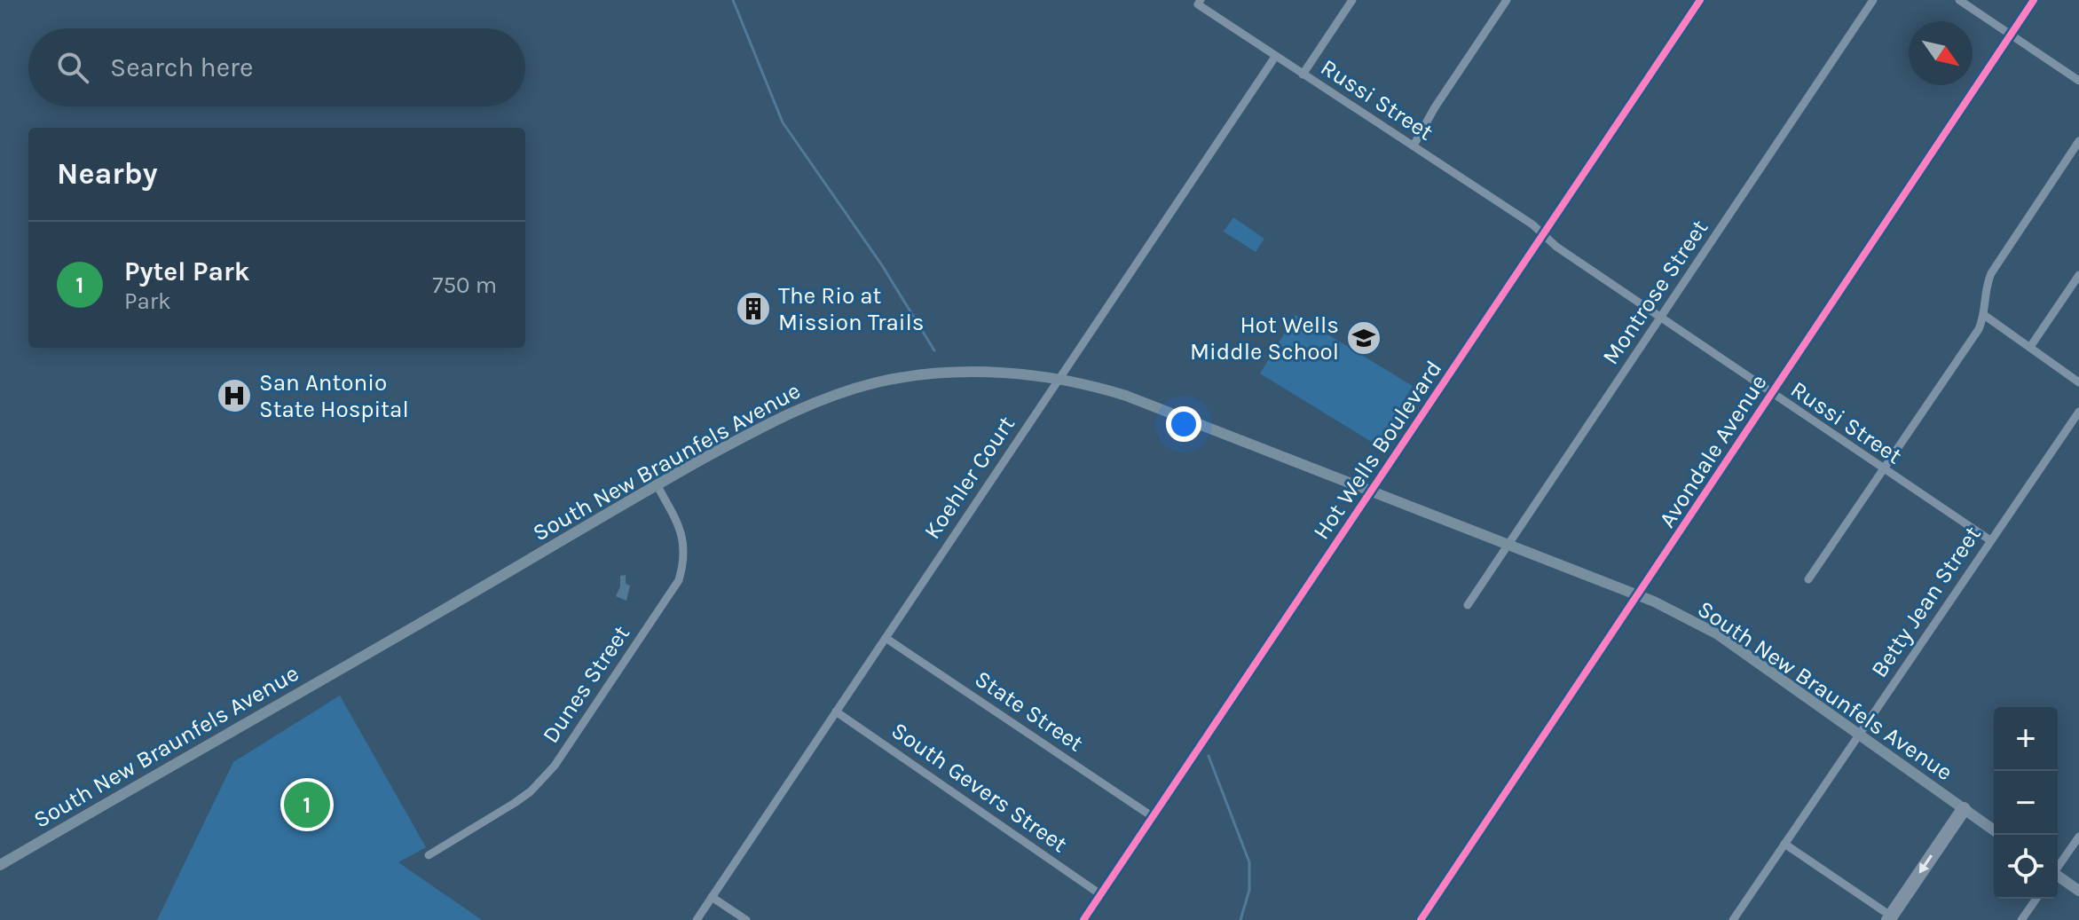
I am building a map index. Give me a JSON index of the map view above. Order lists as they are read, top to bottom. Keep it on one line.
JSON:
{"streets":{"main road":["South New Braunfels Avenue"],"street":["Russi Street","Montrose Street","Hot Wells Boulevard","Avondale Avenue","Koehler Court","Betty Jean Street","Dunes Street","State Street","South Gevers Street"]},"crossings":[["Russi Street","Montrose Street"],["Russi Street","Hot Wells Boulevard"],["Russi Street","Avondale Avenue"],["Russi Street","Koehler Court"],["Russi Street","Betty Jean Street"],["Montrose Street","South New Braunfels Avenue"],["Hot Wells Boulevard","South New Braunfels Avenue"],["Hot Wells Boulevard","State Street"],["Hot Wells Boulevard","South Gevers Street"],["Avondale Avenue","South New Braunfels Avenue"],["South New Braunfels Avenue","Koehler Court"],["South New Braunfels Avenue","Betty Jean Street"],["South New Braunfels Avenue","Dunes Street"],["Koehler Court","State Street"],["Koehler Court","South Gevers Street"]],"places":{"building":["The Rio at Mission Trails"],"school or university":["Hot Wells Middle School"],"hospital":["San Antonio State Hospital"]},"north":"bottom right","page":{"search":"Search here","heading":"Nearby","list":[{"mark":"1","name":"Pytel Park","note":"Park","value":"750 m"}],"map_buttons":["+","−"],"pins":"1"}}
